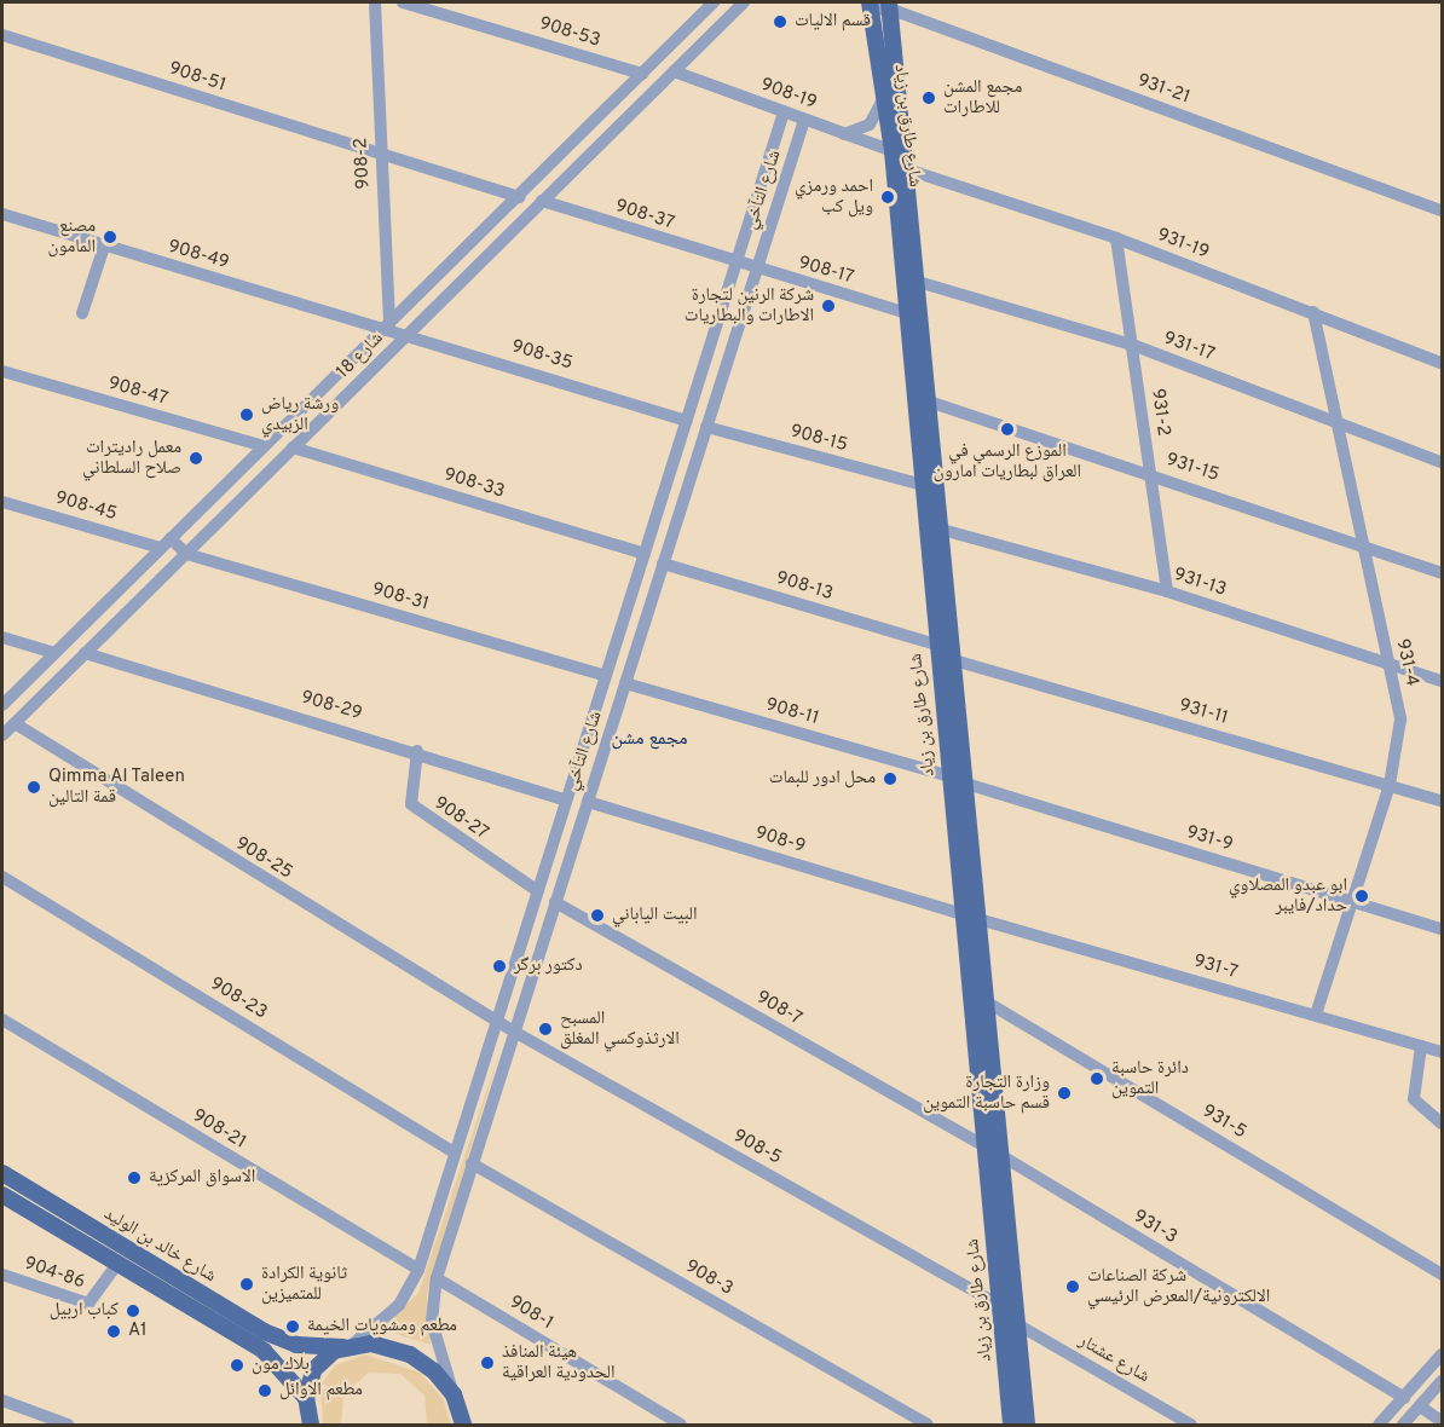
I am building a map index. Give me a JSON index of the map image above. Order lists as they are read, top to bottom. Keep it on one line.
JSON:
{"streets":{"main road":["شارع طارق بن زياد","شارع خالد بن الوليد"],"street":["908-53","908-51","931-21","908-19","908-2","شارع التآخي","908-37","931-19","908-49","908-17","931-17","شارع 18","908-35","908-47","931-2","908-15","931-15","908-33","908-45","931-13","908-13","908-31","931-4","908-29","908-11","931-11","908-27","931-9","908-9","908-25","931-7","908-23","908-7","931-5","908-21","908-5","931-3","904-86","908-3","908-1","شارع عشتار"]},"crossings":[["908-53","شارع 18"],["908-51","908-2"],["931-21","شارع طارق بن زياد"],["908-19","شارع طارق بن زياد"],["908-19","شارع التآخي"],["908-19","شارع 18"],["شارع طارق بن زياد","931-19"],["شارع طارق بن زياد","908-17"],["شارع طارق بن زياد","931-17"],["شارع طارق بن زياد","908-15"],["شارع طارق بن زياد","931-15"],["شارع طارق بن زياد","931-13"],["شارع طارق بن زياد","908-13"],["شارع طارق بن زياد","908-11"],["شارع طارق بن زياد","931-11"],["شارع طارق بن زياد","931-9"],["شارع طارق بن زياد","908-9"],["شارع طارق بن زياد","931-7"],["شارع طارق بن زياد","908-7"],["شارع طارق بن زياد","931-5"],["شارع طارق بن زياد","908-5"],["شارع طارق بن زياد","931-3"],["شارع طارق بن زياد","شارع عشتار"],["908-2","908-49"],["908-2","شارع 18"],["908-2","908-35"],["شارع التآخي","908-37"],["شارع التآخي","908-17"],["شارع التآخي","908-35"],["شارع التآخي","908-15"],["شارع التآخي","908-33"],["شارع التآخي","908-13"],["شارع التآخي","908-31"],["شارع التآخي","908-29"],["شارع التآخي","908-11"],["شارع التآخي","908-27"],["شارع التآخي","908-9"],["شارع التآخي","908-25"],["شارع التآخي","908-23"],["شارع التآخي","908-7"],["شارع التآخي","908-21"],["شارع التآخي","908-5"],["شارع التآخي","شارع خالد بن الوليد"],["شارع التآخي","908-3"],["شارع التآخي","908-1"],["908-37","908-17"],["908-37","شارع 18"],["931-19","931-2"],["931-19","931-4"],["908-49","شارع 18"],["908-49","908-35"],["931-17","931-2"],["931-17","931-4"],["شارع 18","908-35"],["شارع 18","908-47"],["شارع 18","908-33"],["شارع 18","908-45"],["شارع 18","908-31"],["شارع 18","908-29"],["شارع 18","908-25"],["931-2","931-15"],["931-2","931-13"],["931-15","931-4"],["931-13","931-4"],["931-4","931-11"],["931-4","931-9"],["931-4","931-7"],["908-29","908-27"],["908-9","931-7"],["908-25","908-5"],["شارع خالد بن الوليد","904-86"]],"districts":["مجمع مشن"],"places":["قسم الاليات","مجمع المشن للاطارات","احمد ورمزي ويل كب","مصنع المامون","شركة الرنين لتجارة الاطارات والبطاريات","ورشة رياض الزبيدي","الموزع الرسمي في العراق لبطاريات امارون","معمل راديترات صلاح السلطاني","محل ادور للبمات","Qimma Al Taleen قمة التالين","ابو عبدو المصلاوي حداد/فايبر","البيت الياباني","دكتور برگر","المسبح الارثذوكسي المغلق","دائرة حاسبة التموين","وزارة التجارة قسم حاسبة التموين","الاسواق المركزية","ثانوية الكرادة للمتميزين","شركة الصناعات الالكترونية/المعرض الرئيسي","كباب اربيل","مطعم ومشويات الخيمة","A1","هيئة المنافذ الحدودية العراقية","بلاك مون","مطعم الاوائل"]}
